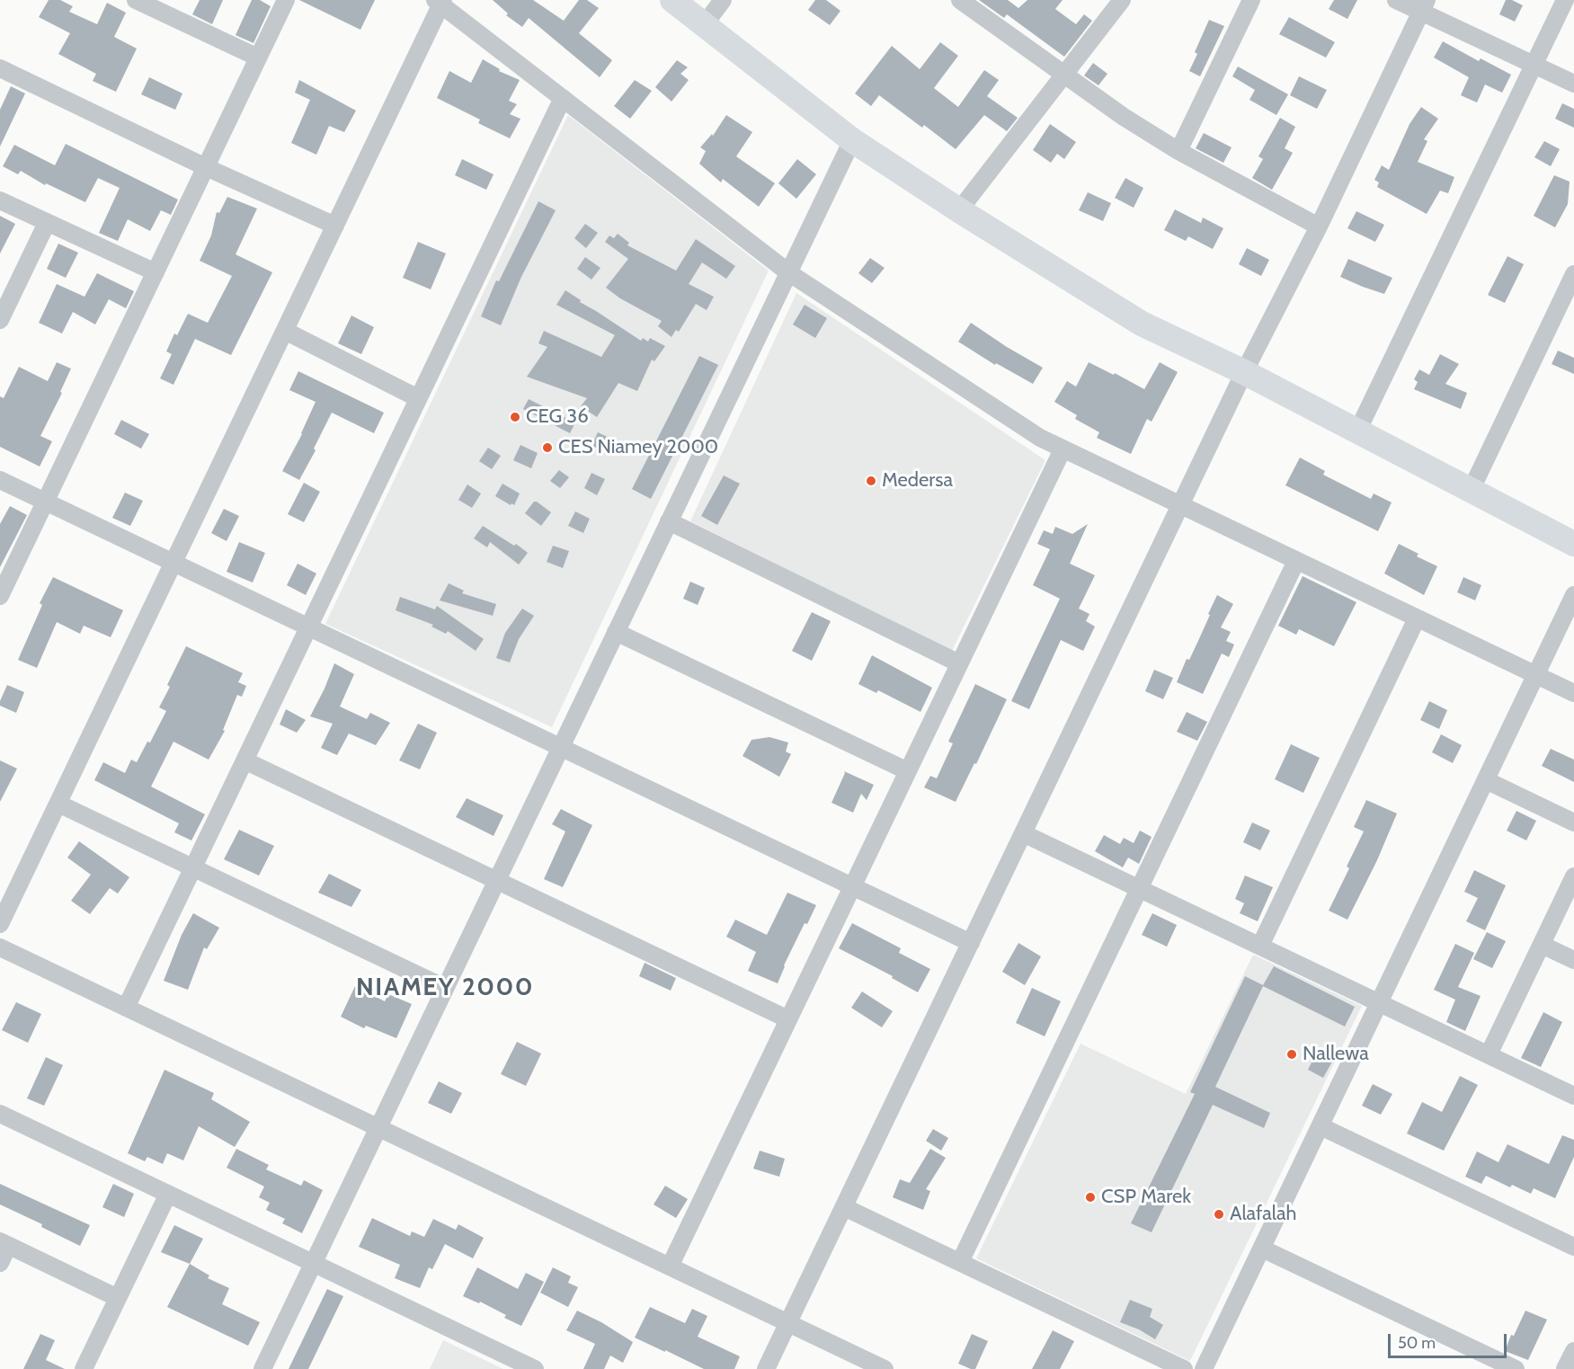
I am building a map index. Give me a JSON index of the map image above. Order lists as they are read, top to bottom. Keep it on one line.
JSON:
{"districts":["NIAMEY 2000"],"places":["CEG 36","CES Niamey 2000","Medersa","Nallewa","CSP Marek","Alafalah"],"scale_bar":"50 m"}
